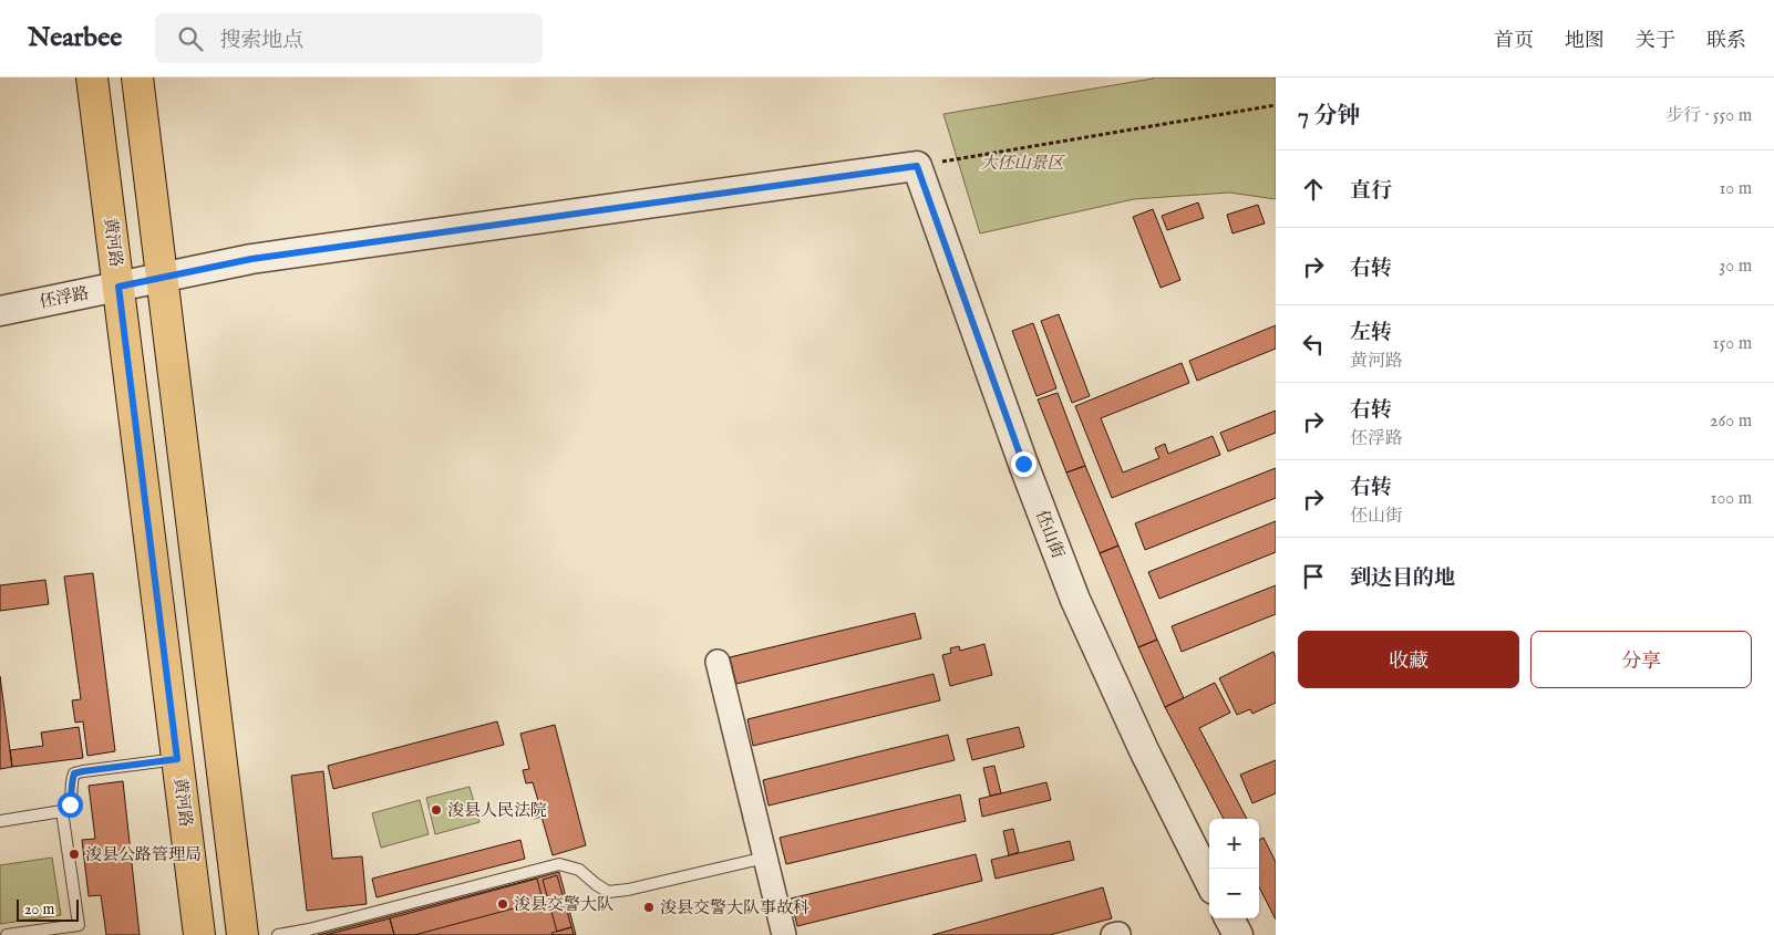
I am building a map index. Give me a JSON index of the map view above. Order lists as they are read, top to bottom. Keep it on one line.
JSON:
{"streets":{"main road":["黄河路"],"street":["伾浮路","伾山街"]},"crossings":[["黄河路","伾浮路"],["伾浮路","伾山街"]],"parks":["大伾山景区"],"places":["浚县人民法院","浚县公路管理局","浚县交警大队","浚县交警大队事故科"],"scale_bar":"20 m","page":{"header":"Nearbee","search":"搜索地点","nav":["首页","地图","关于","联系"],"heading":["7 分钟","步行 · 550 m"],"list":[["直行","10 m"],["右转","30 m"],["左转","黄河路","150 m"],["右转","伾浮路","260 m"],["右转","伾山街","100 m"],"到达目的地"],"buttons":["收藏","分享"],"map_buttons":["+","−"],"scale":"20 m"}}
